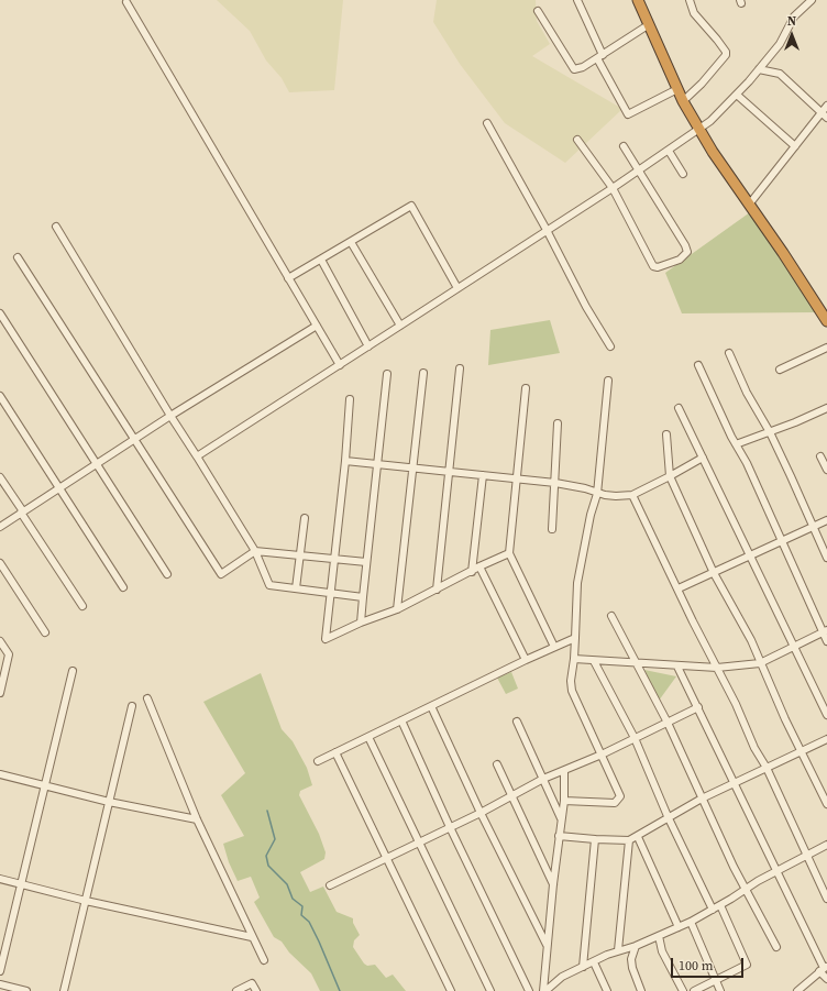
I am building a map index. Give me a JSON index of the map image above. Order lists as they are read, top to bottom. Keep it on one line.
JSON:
{"scale_bar":"100 m","north":"top"}
